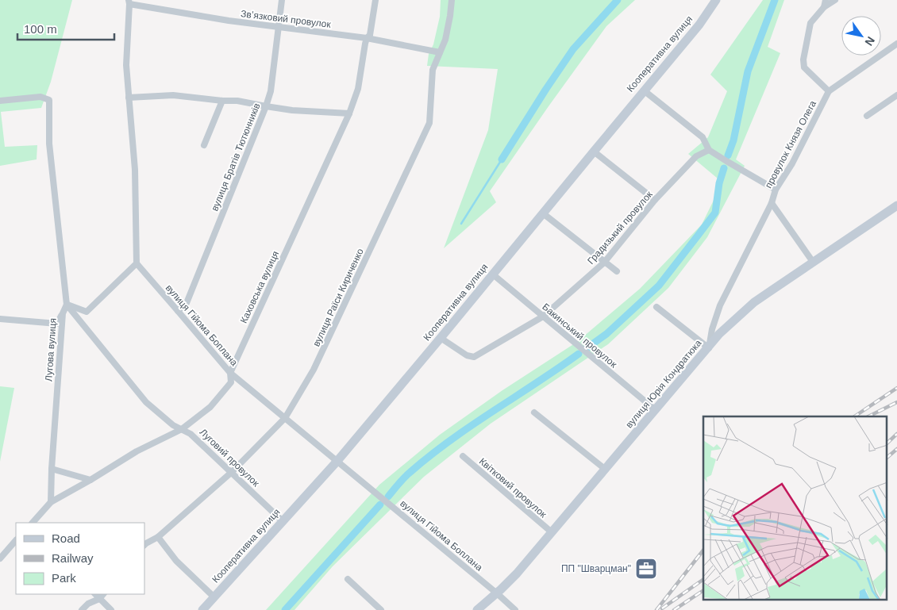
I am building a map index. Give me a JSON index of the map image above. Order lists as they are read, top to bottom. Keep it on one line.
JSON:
{"streets":{"street":["Звʼязковий провулок","Кооперативна вулиця","провулок Князя Олега","вулиця Братів Тютюнників","Градизький провулок","Каховська вулиця","вулиця Раїси Кириченко","вулиця Гійома Боплана","Бакинський провулок","Лугова вулиця","вулиця Юрія Кондратюка","Луговий провулок","Квітковий провулок"]},"crossings":[["Звʼязковий провулок","вулиця Братів Тютюнників"],["Звʼязковий провулок","Каховська вулиця"],["Звʼязковий провулок","вулиця Раїси Кириченко"],["Кооперативна вулиця","Градизький провулок"],["Кооперативна вулиця","вулиця Гійома Боплана"],["Кооперативна вулиця","Бакинський провулок"],["Кооперативна вулиця","Луговий провулок"],["провулок Князя Олега","вулиця Юрія Кондратюка"],["вулиця Братів Тютюнників","вулиця Гійома Боплана"],["Градизький провулок","Бакинський провулок"],["Каховська вулиця","вулиця Гійома Боплана"],["Каховська вулиця","Лугова вулиця"],["Каховська вулиця","Луговий провулок"],["вулиця Раїси Кириченко","вулиця Гійома Боплана"],["вулиця Раїси Кириченко","Луговий провулок"],["вулиця Гійома Боплана","вулиця Юрія Кондратюка"],["Бакинський провулок","вулиця Юрія Кондратюка"],["Лугова вулиця","Луговий провулок"],["вулиця Юрія Кондратюка","Квітковий провулок"]],"places":{"office":["ПП \"Шварцман\""]},"legend":["Road","Railway","Park"],"scale_bar":"100 m","north":"bottom right"}
